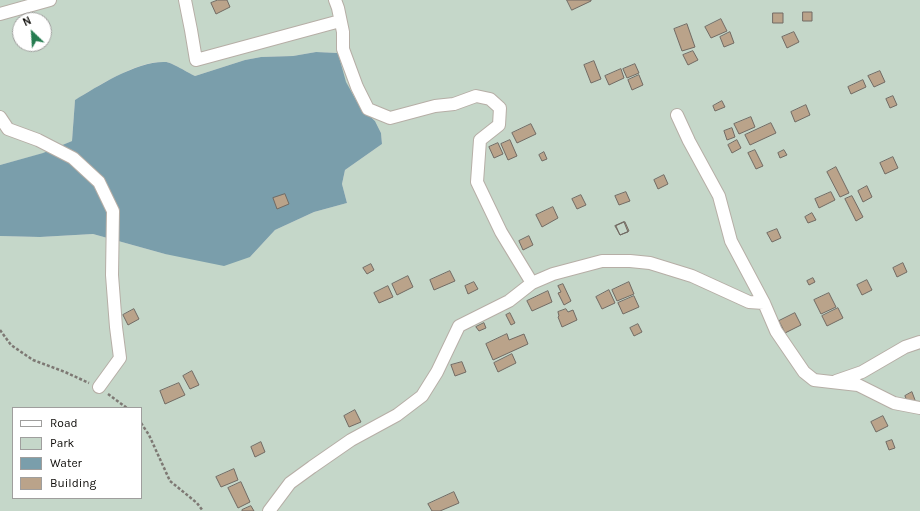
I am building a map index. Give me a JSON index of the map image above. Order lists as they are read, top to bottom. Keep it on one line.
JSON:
{"legend":["Road","Park","Water","Building"],"north":"top left"}
